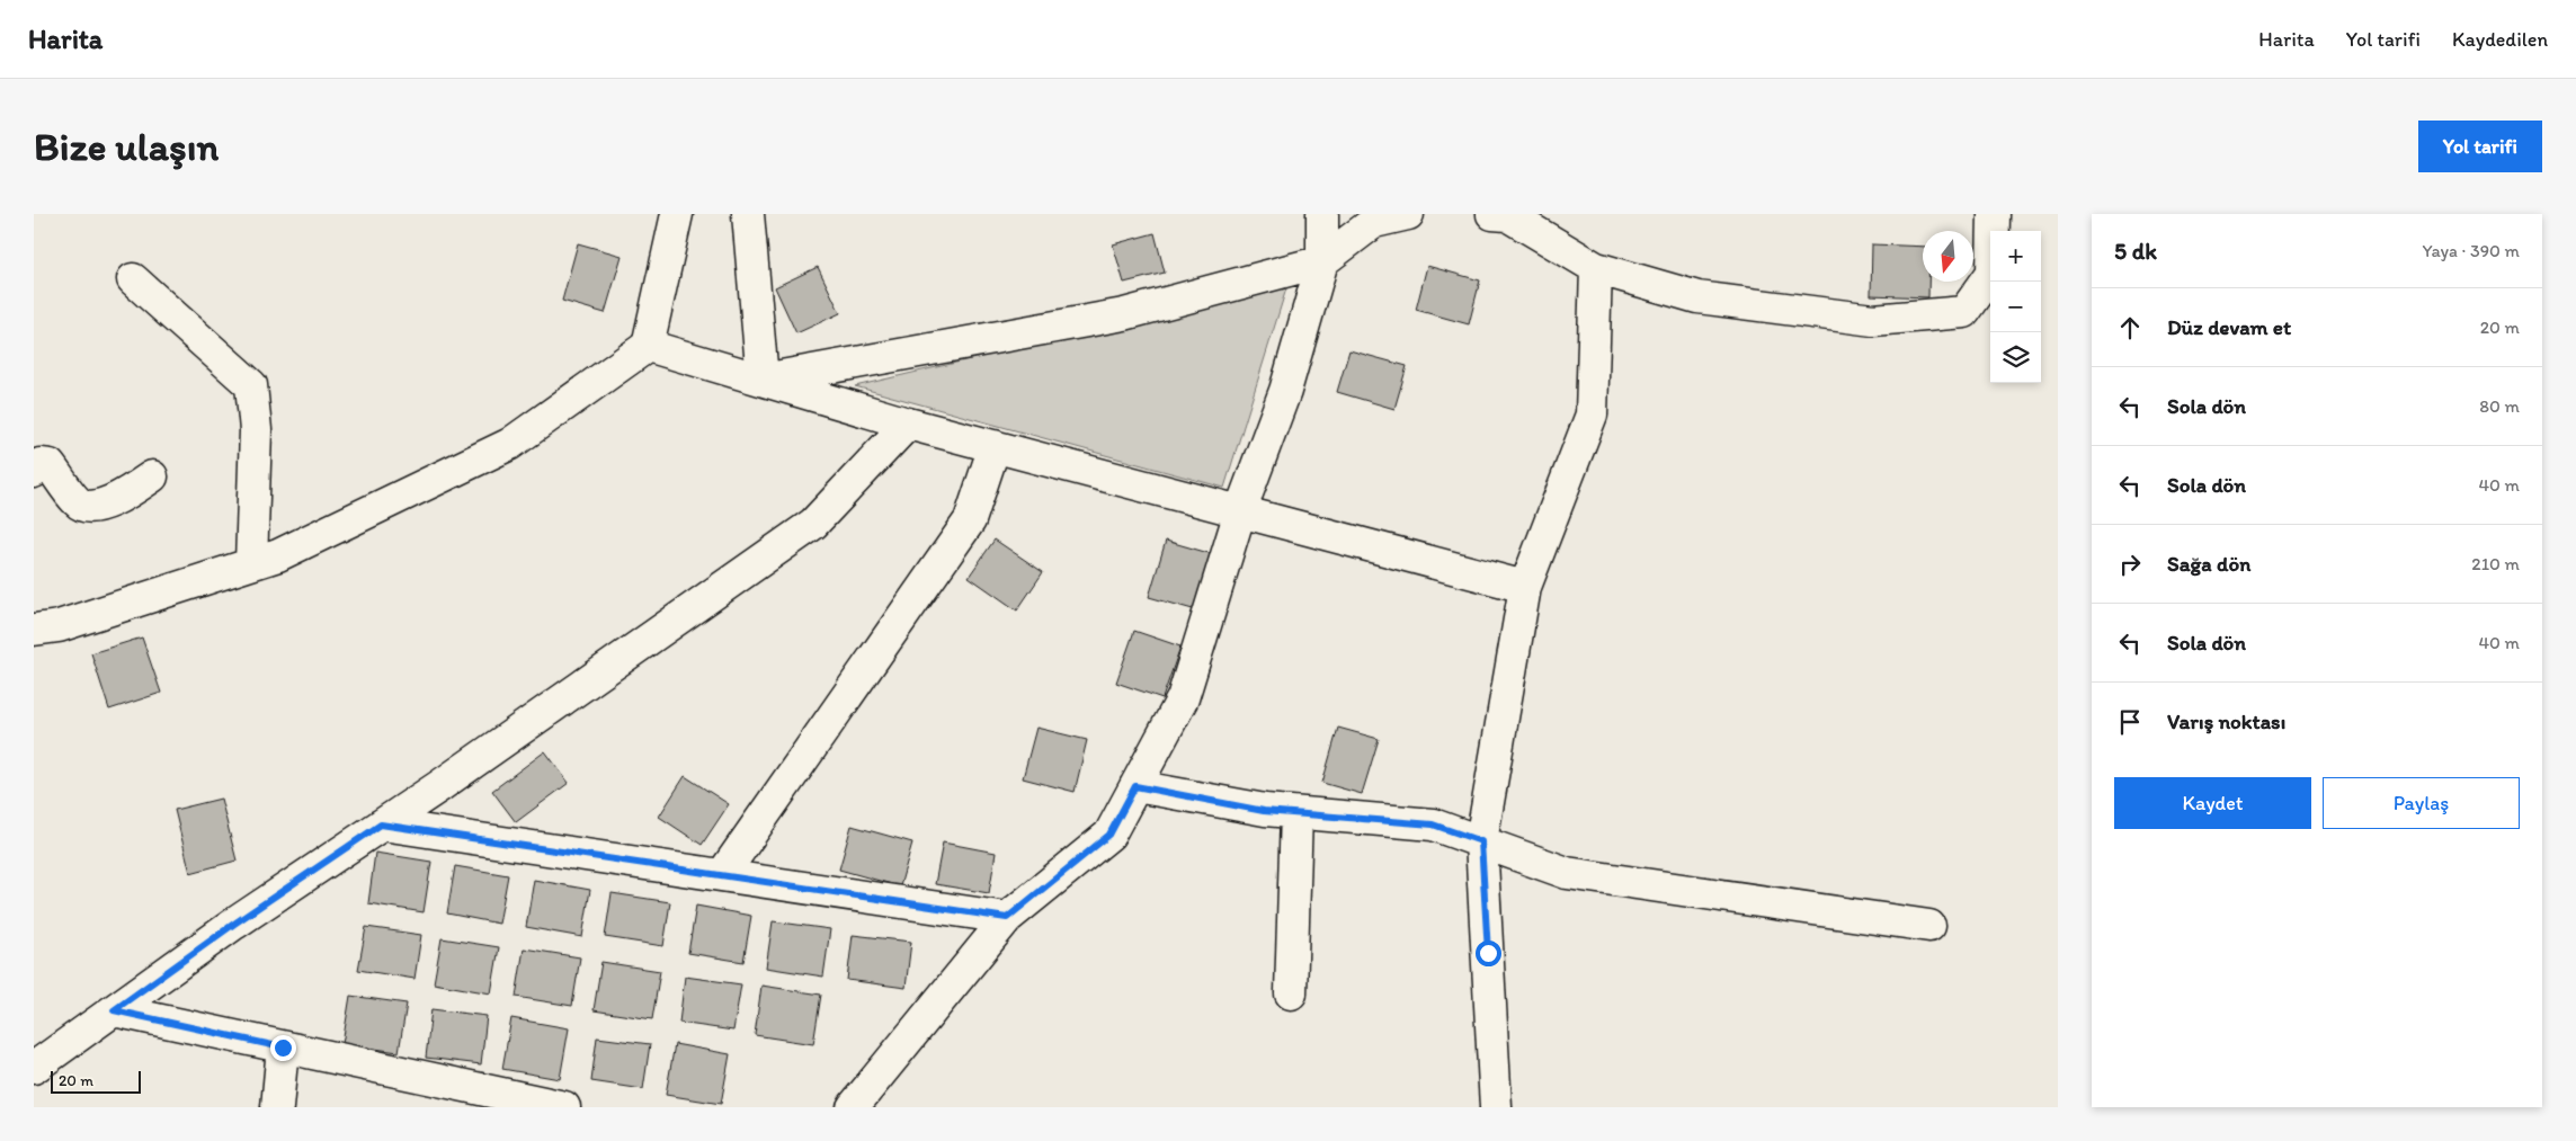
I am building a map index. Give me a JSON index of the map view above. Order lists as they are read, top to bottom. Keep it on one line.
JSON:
{"scale_bar":"20 m","north":"bottom","page":{"header":"Harita","nav":["Harita","Yol tarifi","Kaydedilen"],"buttons":["Yol tarifi",["Kaydet","Paylaş"]],"title":"Bize ulaşın","heading":["5 dk","Yaya · 390 m"],"map_buttons":["+","−"],"list":[["Düz devam et","20 m"],["Sola dön","80 m"],["Sola dön","40 m"],["Sağa dön","210 m"],["Sola dön","40 m"],"Varış noktası"],"scale":"20 m"}}
